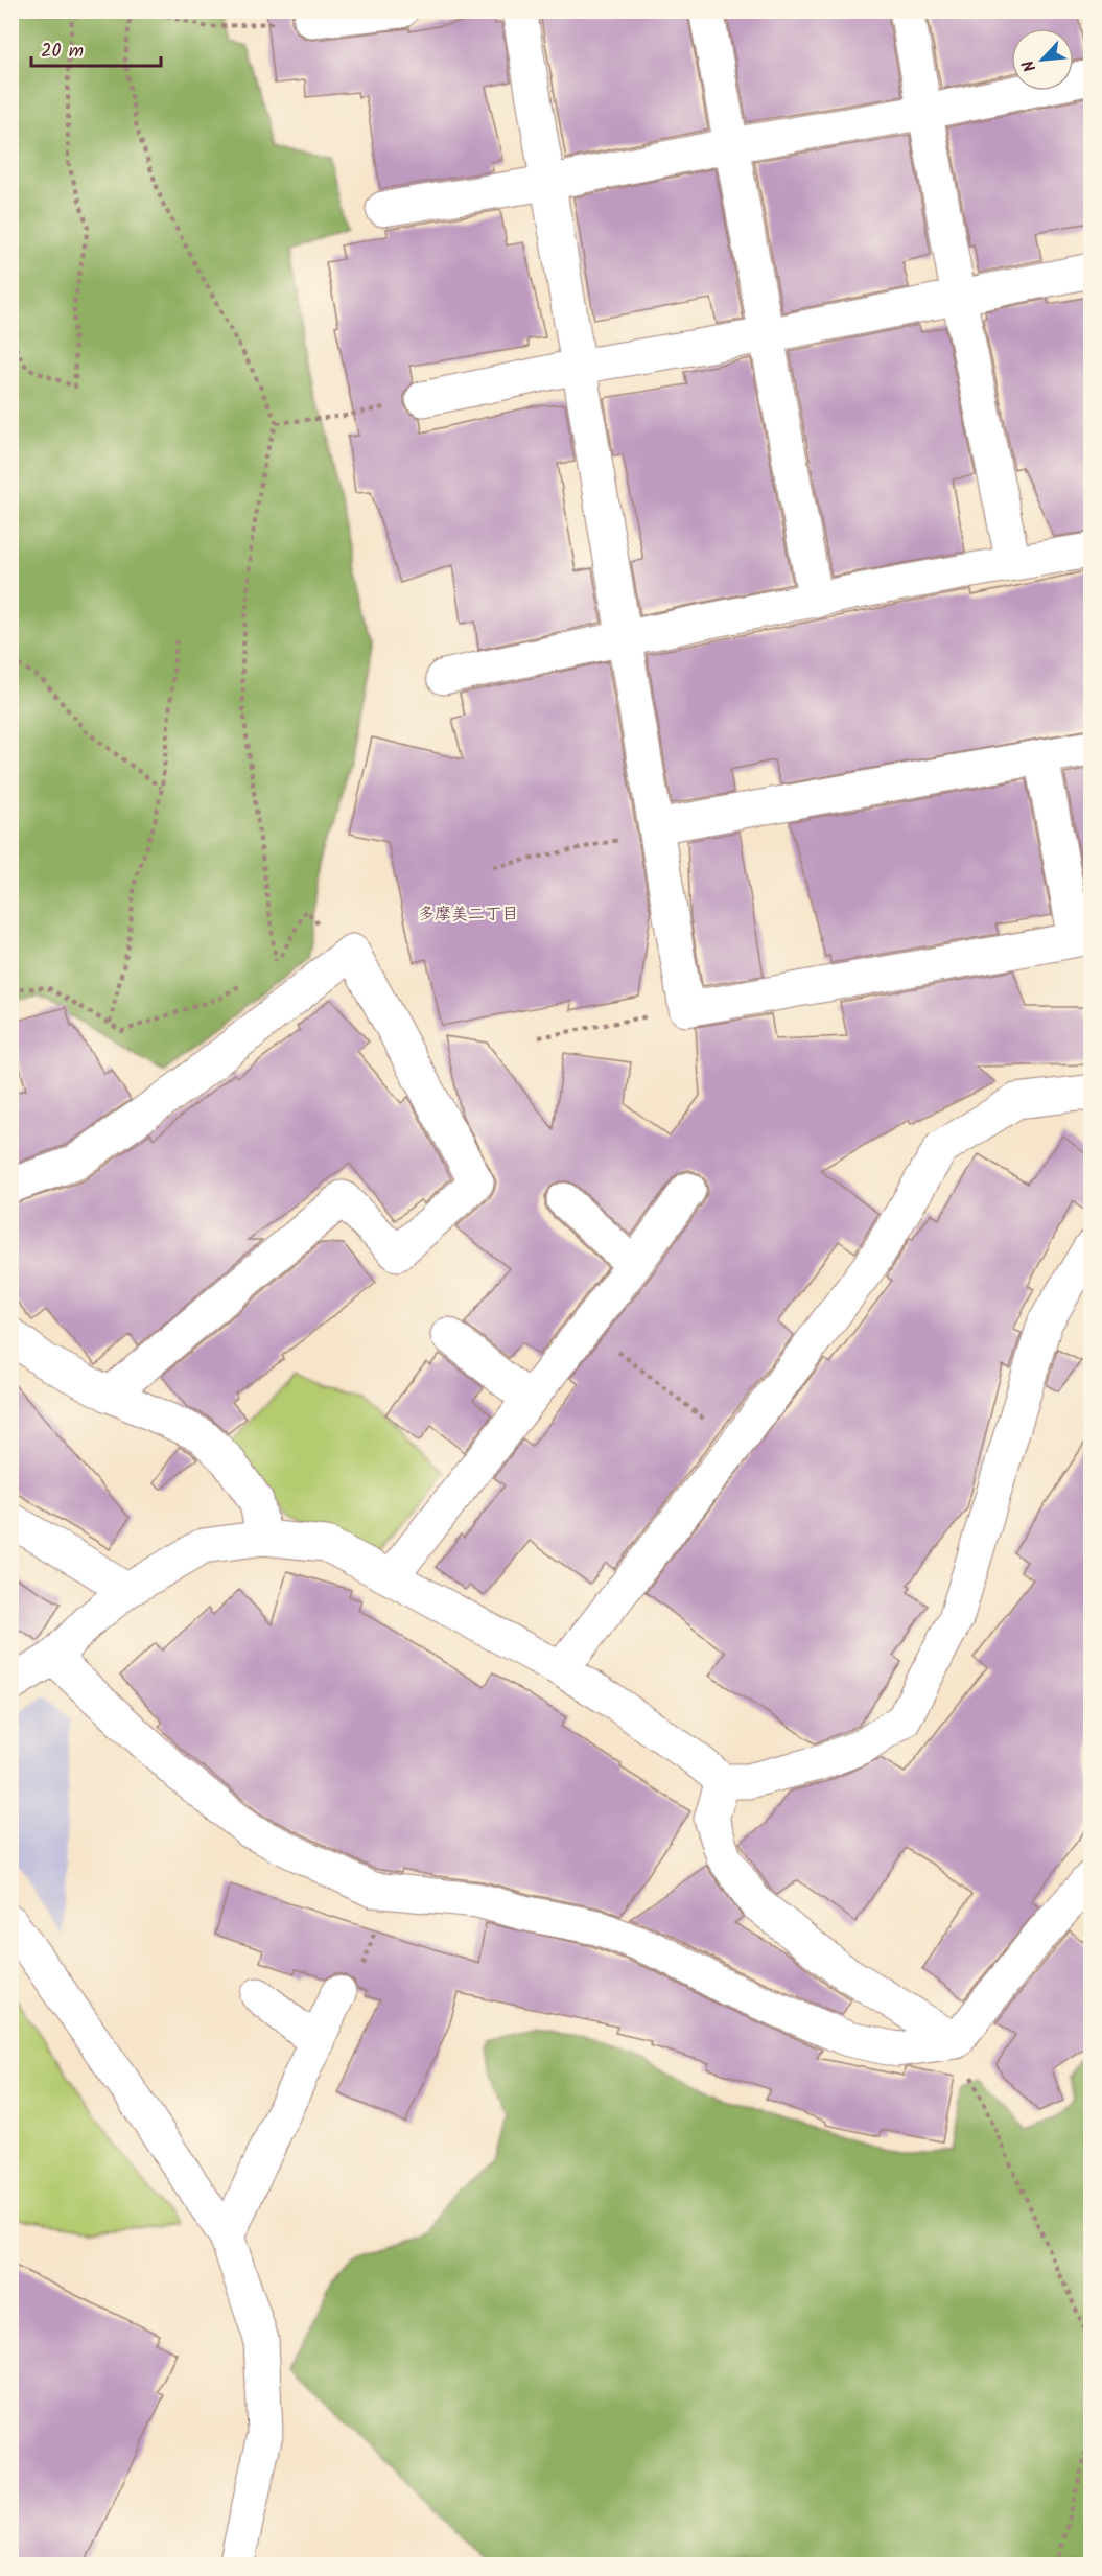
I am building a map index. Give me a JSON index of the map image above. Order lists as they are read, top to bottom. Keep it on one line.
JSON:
{"districts":["多摩美二丁目"],"scale_bar":"20 m","north":"bottom left"}
